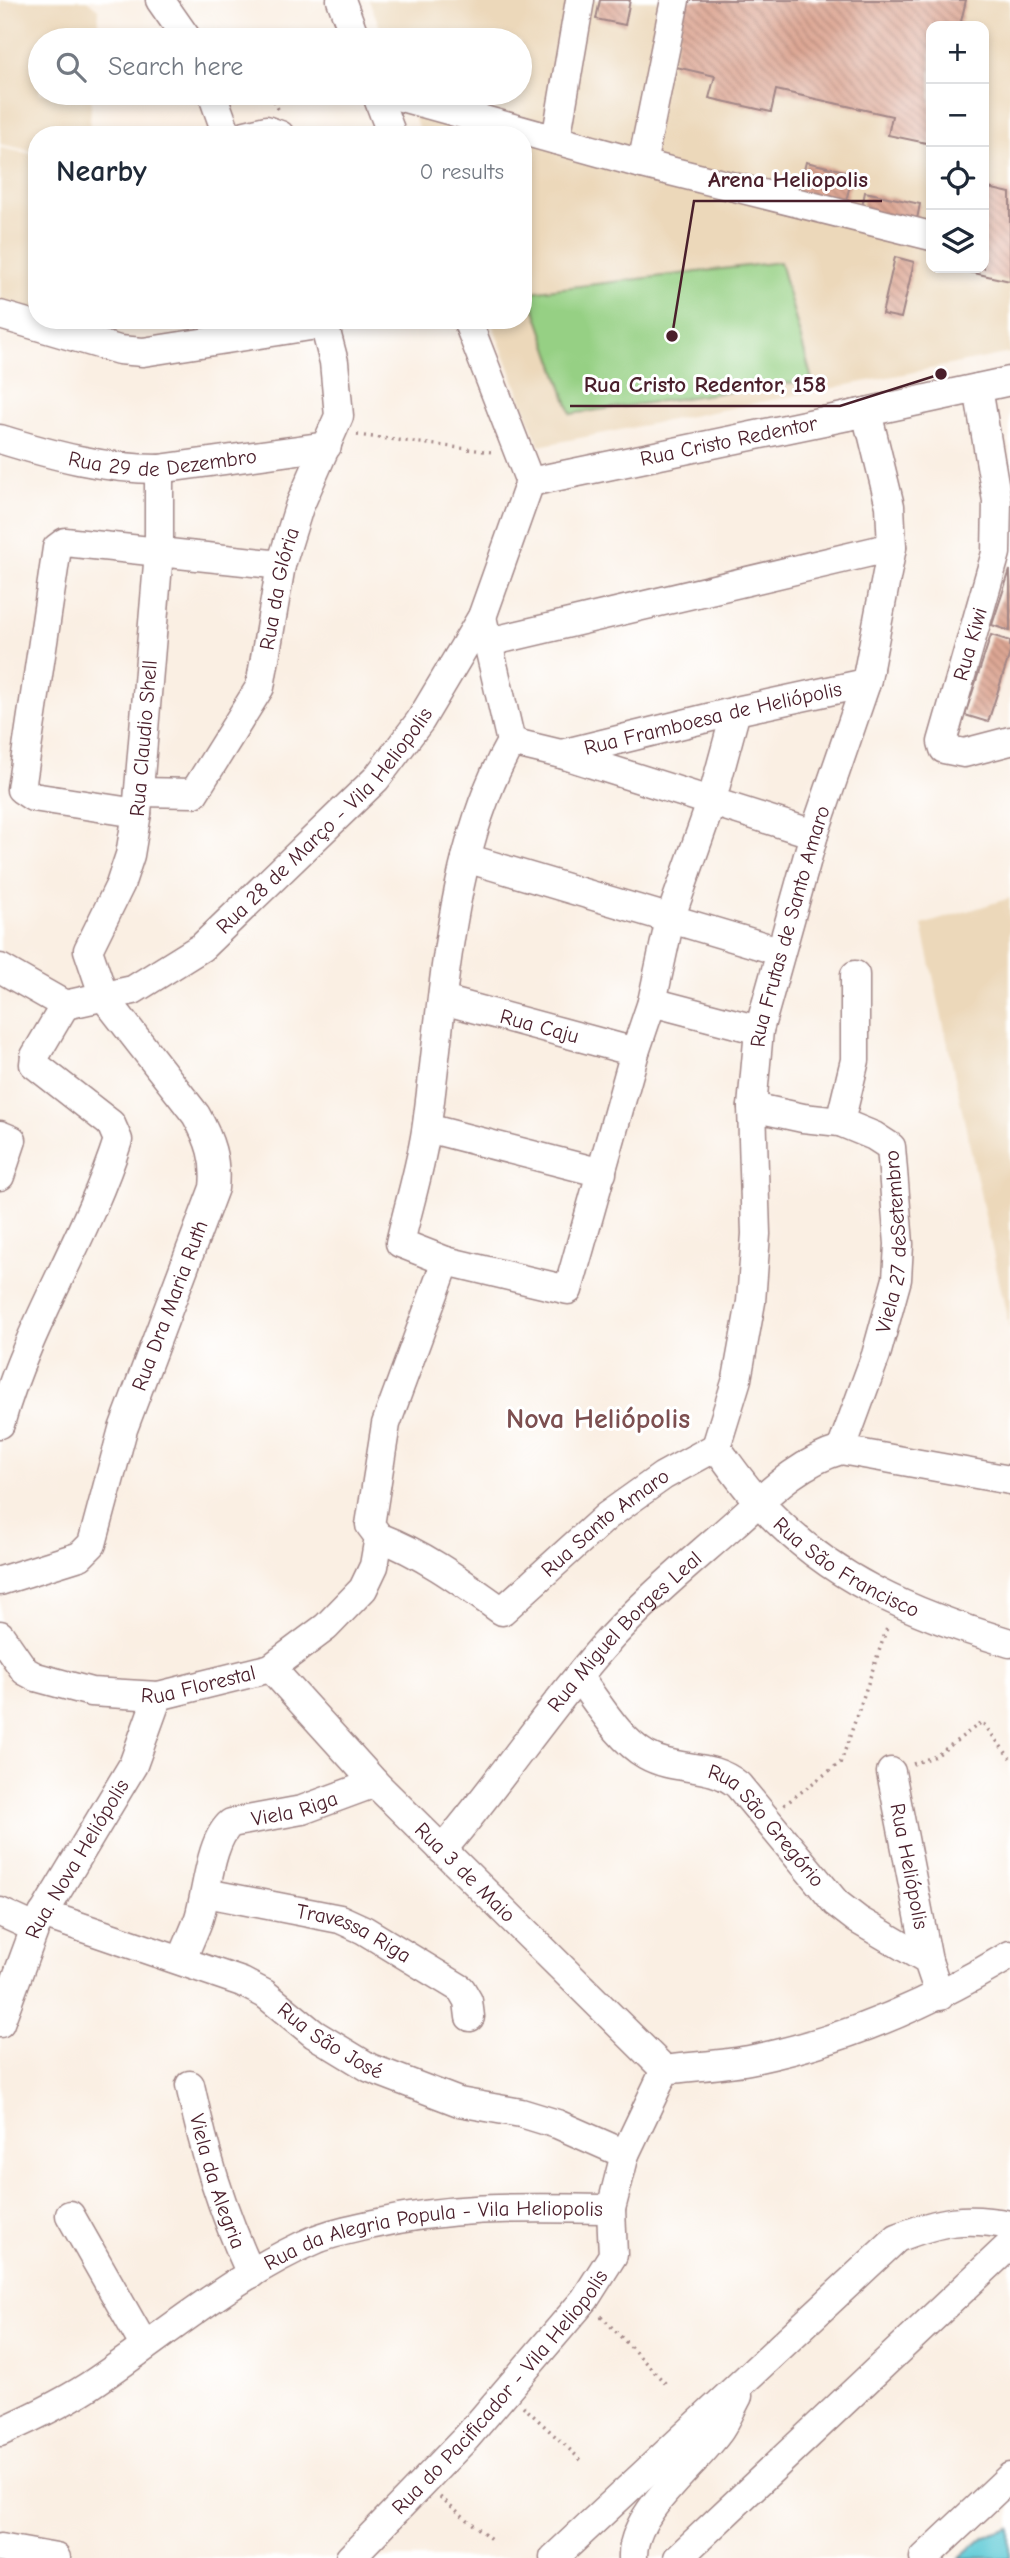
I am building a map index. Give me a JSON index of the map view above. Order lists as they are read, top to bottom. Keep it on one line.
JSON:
{"streets":{"street":["Rua 29 de Dezembro","Rua da Glória","Rua Kiwi","Rua Framboesa de Heliópolis","Rua Claudio Shell","Rua 28 de Março - Vila Heliopolis","Rua Frutas de Santo Amaro","Rua Caju","Viela 27 deSetembro","Rua Dra Maria Ruth","Rua Santo Amaro","Rua São Francisco","Rua Miguel Borges Leal","Rua Florestal","Viela Riga","Rua São Gregório","Rua. Nova Heliópolis","Rua Heliópolis","Rua 3 de Maio","Travessa Riga","Rua São José","Viela da Alegria","Rua da Alegria Popula - Vila Heliopolis","Rua do Pacificador - Vila Heliopolis"]},"crossings":[["Rua 29 de Dezembro","Rua da Glória"],["Rua 29 de Dezembro","Rua Claudio Shell"],["Rua da Glória","Rua Claudio Shell"],["Rua Framboesa de Heliópolis","Rua Frutas de Santo Amaro"],["Rua Claudio Shell","Rua 28 de Março - Vila Heliopolis"],["Rua Claudio Shell","Rua Dra Maria Ruth"],["Rua 28 de Março - Vila Heliopolis","Rua Dra Maria Ruth"],["Rua Frutas de Santo Amaro","Rua Santo Amaro"],["Rua Frutas de Santo Amaro","Rua São Francisco"],["Viela 27 deSetembro","Rua Miguel Borges Leal"],["Rua Santo Amaro","Rua São Francisco"],["Rua Santo Amaro","Rua Florestal"],["Rua São Francisco","Rua Miguel Borges Leal"],["Rua Miguel Borges Leal","Rua São Gregório"],["Rua Miguel Borges Leal","Rua 3 de Maio"],["Rua Florestal","Rua. Nova Heliópolis"],["Rua Florestal","Rua 3 de Maio"],["Viela Riga","Rua 3 de Maio"],["Viela Riga","Travessa Riga"],["Viela Riga","Rua São José"],["Rua São Gregório","Rua Heliópolis"],["Rua. Nova Heliópolis","Rua São José"],["Rua 3 de Maio","Rua da Alegria Popula - Vila Heliopolis"],["Rua São José","Rua da Alegria Popula - Vila Heliopolis"],["Viela da Alegria","Rua da Alegria Popula - Vila Heliopolis"],["Rua da Alegria Popula - Vila Heliopolis","Rua do Pacificador - Vila Heliopolis"]],"districts":["Nova Heliópolis"],"places":["Arena Heliopolis","Rua Cristo Redentor, 158"],"page":{"map_buttons":["+","−"],"search":"Search here","heading":["Nearby","0 results"]}}
